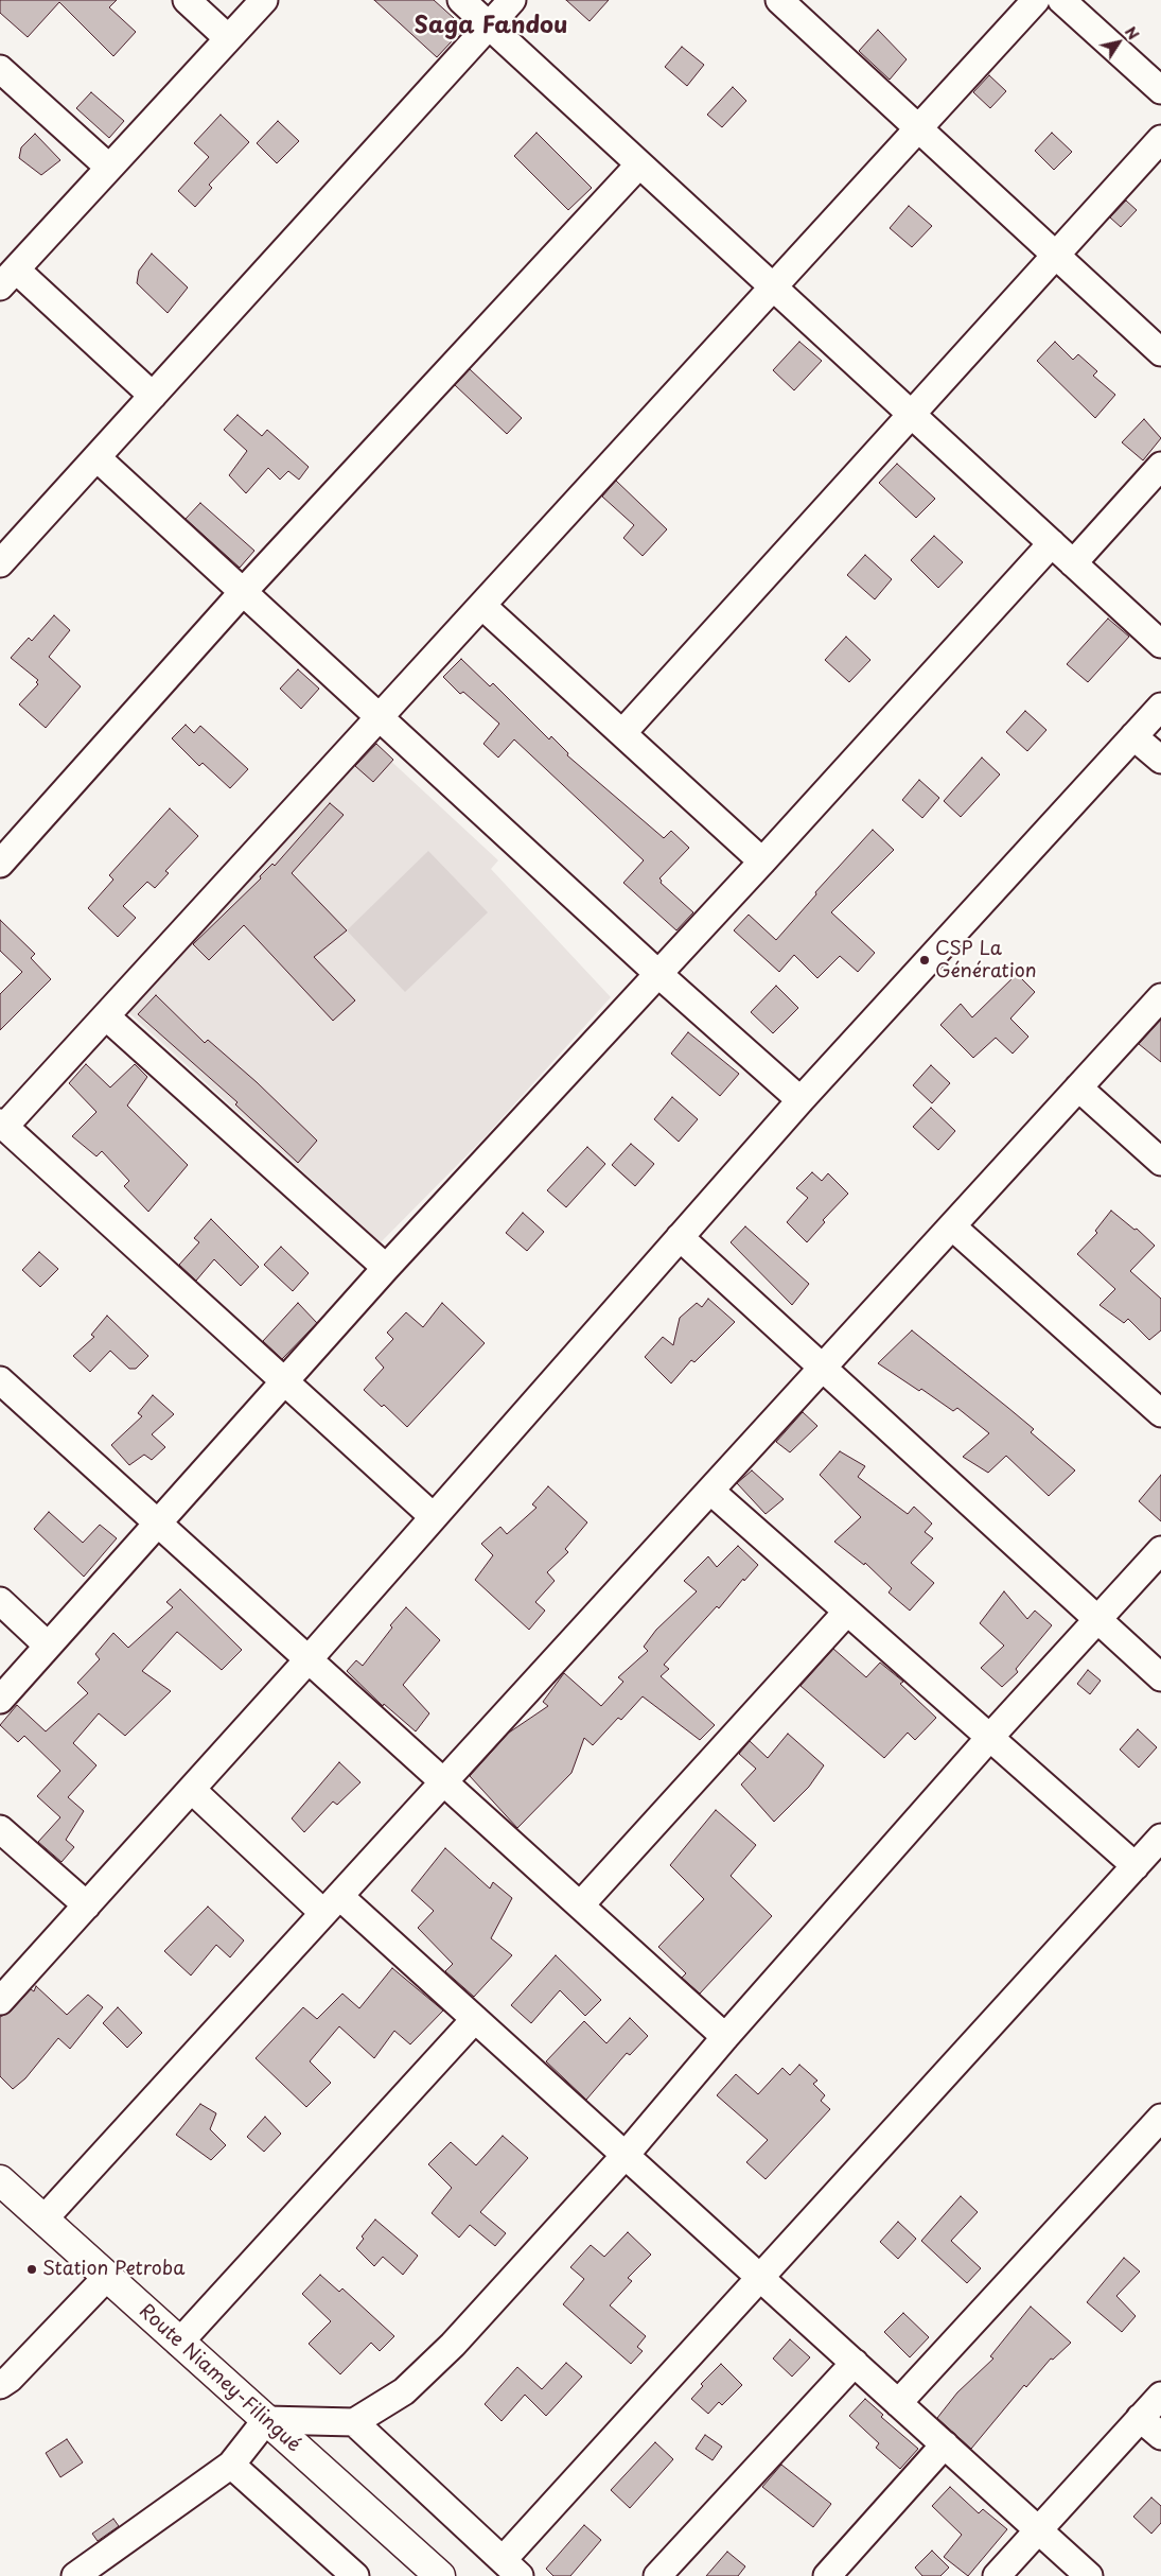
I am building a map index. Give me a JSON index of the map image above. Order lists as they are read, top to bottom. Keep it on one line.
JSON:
{"streets":{"main road":["Route Niamey-Filingué"]},"districts":["Saga Fandou"],"places":["CSP La Génération","Station Petroba"],"north":"top right"}
